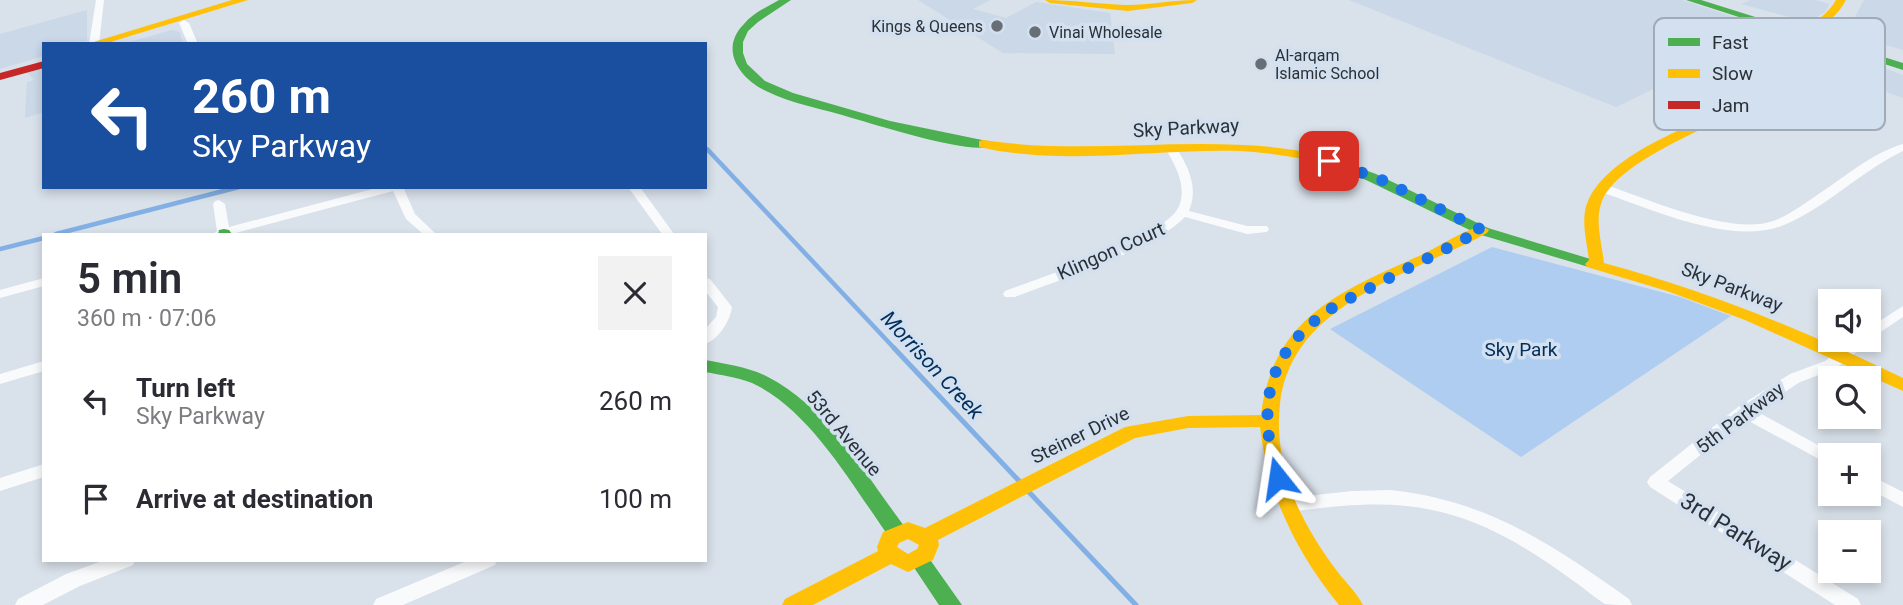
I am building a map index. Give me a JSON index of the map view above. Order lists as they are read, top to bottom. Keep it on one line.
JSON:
{"streets":{"street":["Sky Parkway","Klingon Court","5th Parkway","53rd Avenue","Steiner Drive","3rd Parkway"]},"crossings":[["Sky Parkway","Klingon Court"],["Sky Parkway","5th Parkway"],["5th Parkway","3rd Parkway"],["53rd Avenue","Steiner Drive"]],"water":["Morrison Creek"],"parks":["Sky Park"],"places":["Kings & Queens","Vinai Wholesale","Al-arqam Islamic School"],"legend":["Fast","Slow","Jam"],"page":{"turn":["260 m","Sky Parkway"],"heading":["5 min","360 m · 07:06"],"map_buttons":["+","−"],"list":[{"name":"Turn left","note":"Sky Parkway","value":"260 m"},{"name":"Arrive at destination","value":"100 m"}]}}
